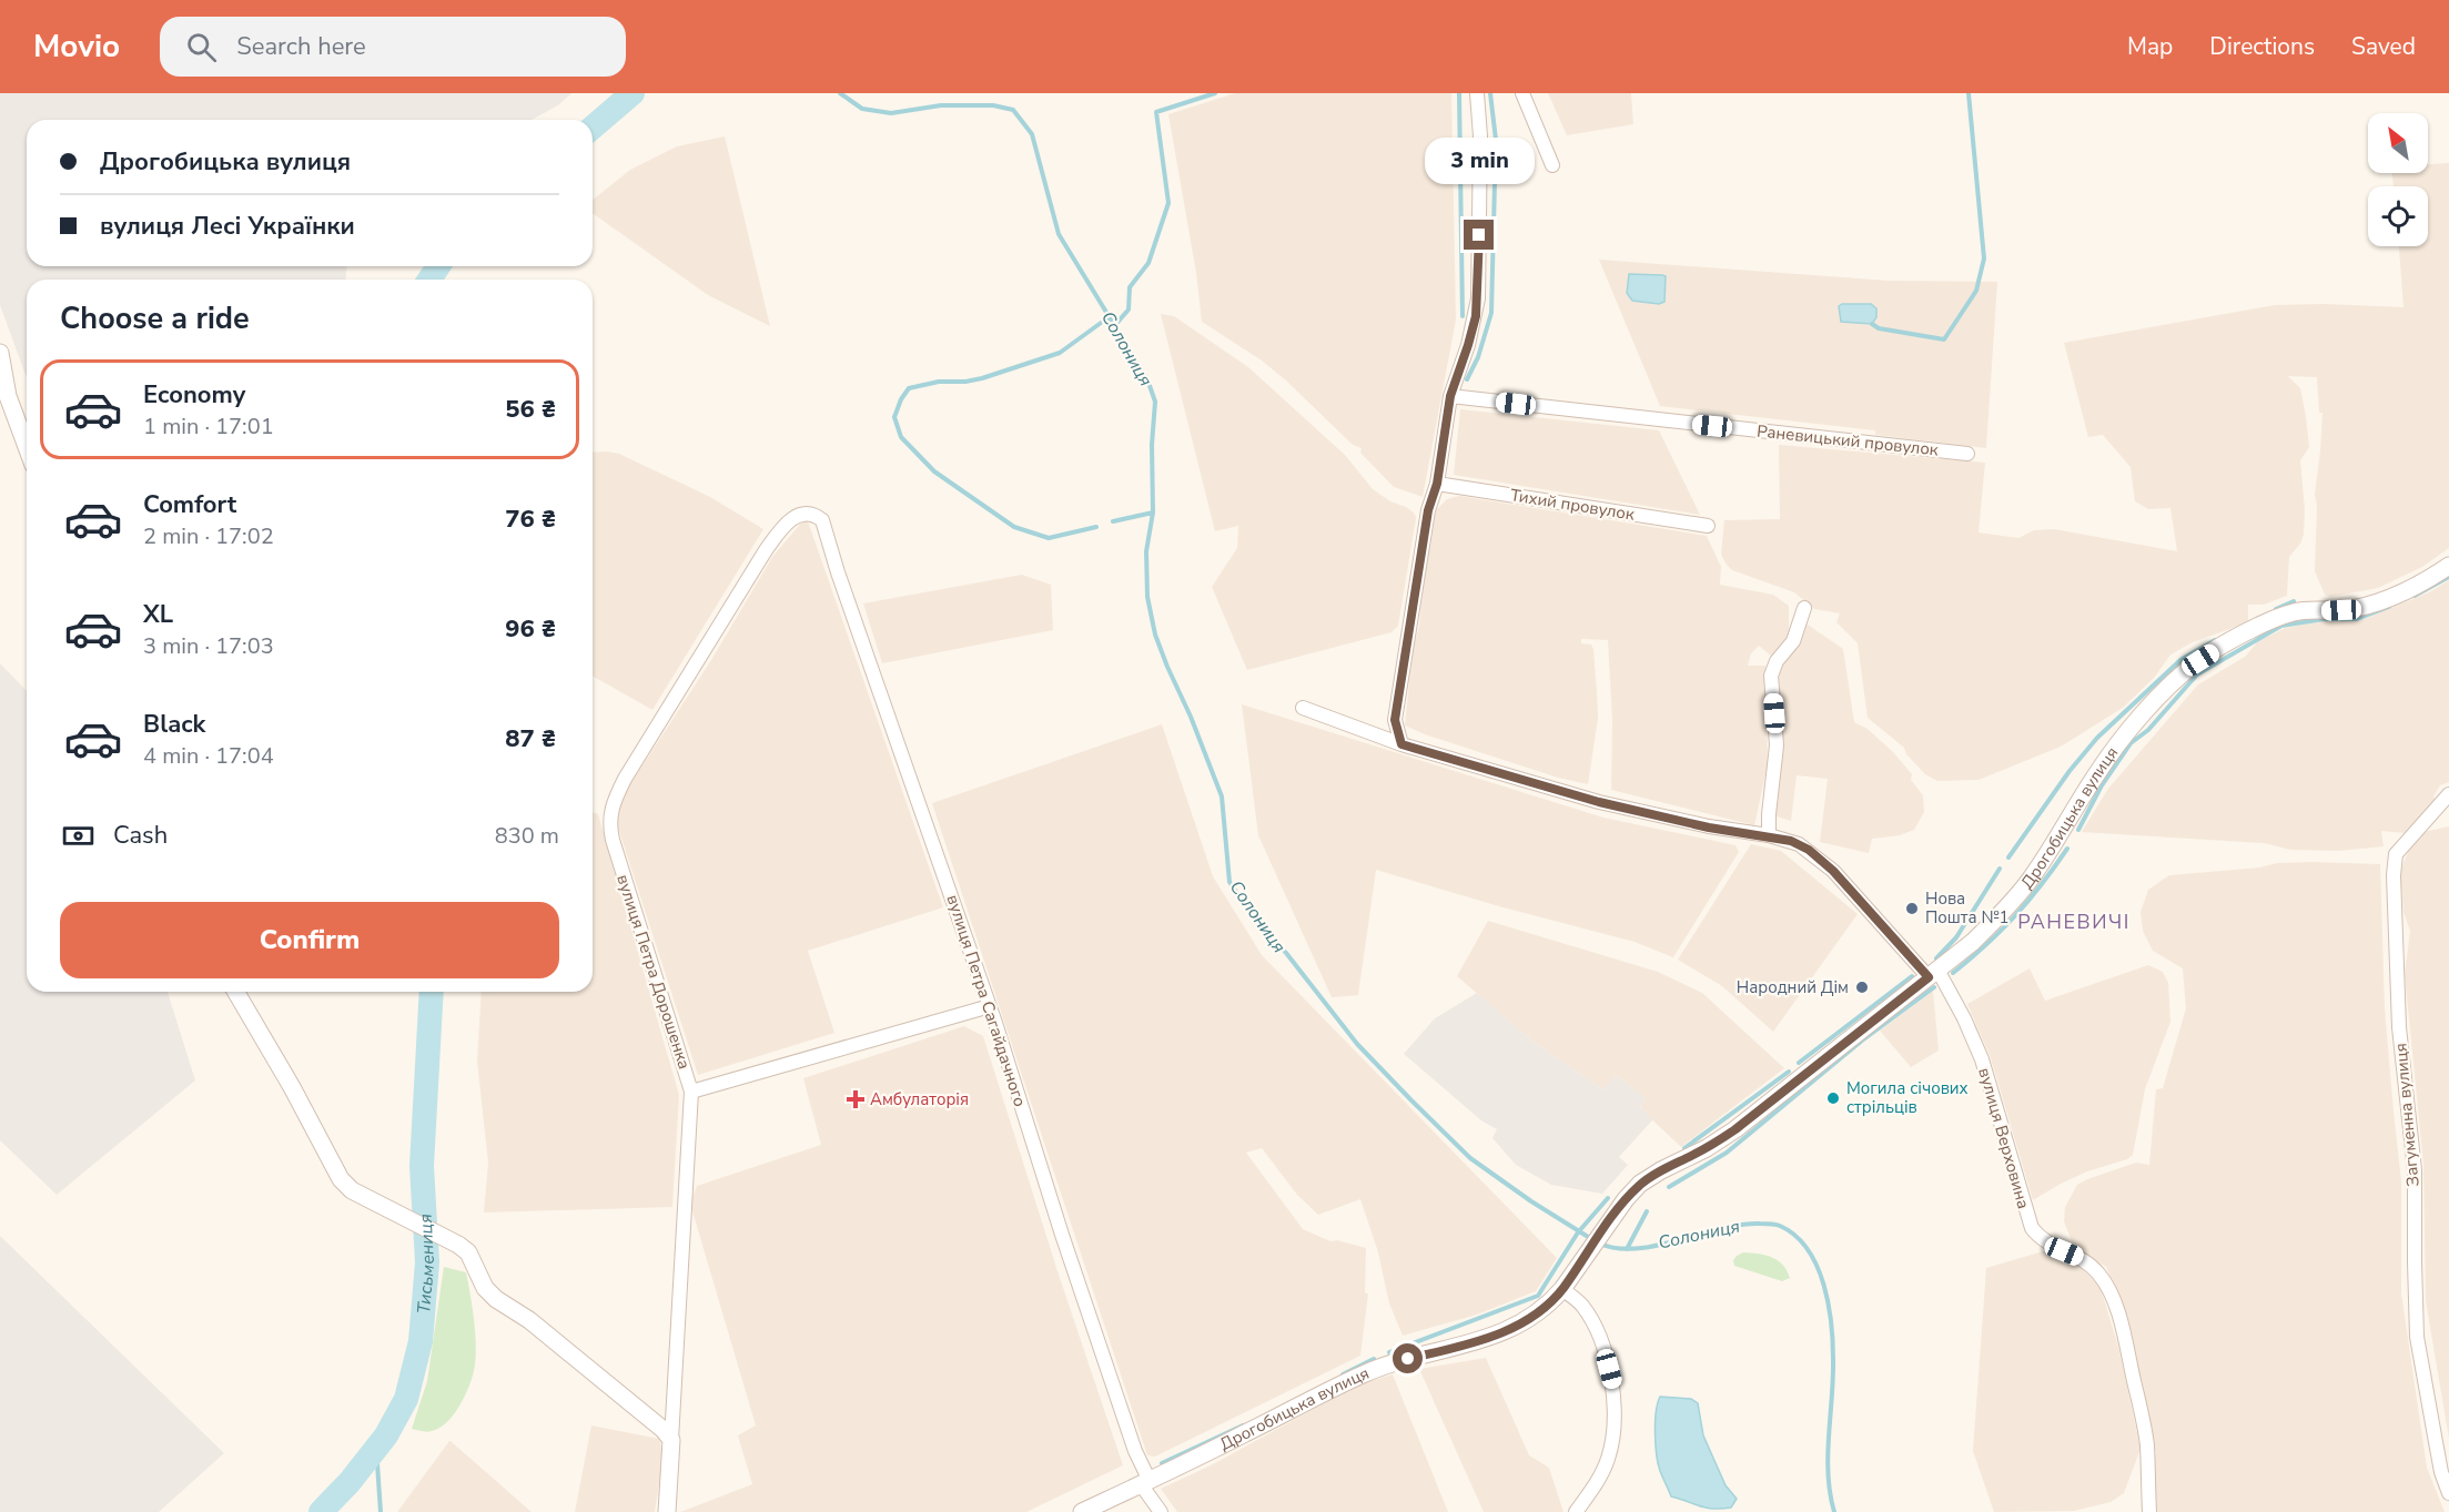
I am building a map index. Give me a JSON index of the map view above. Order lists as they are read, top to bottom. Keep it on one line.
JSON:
{"streets":{"street":["Раневицький провулок","Тихий провулок","Дрогобицька вулиця","вулиця Петра Дорошенка","вулиця Петра Сагайдачного","Загуменна вулиця","вулиця Верховина"]},"crossings":[["Дрогобицька вулиця","вулиця Петра Сагайдачного"],["Дрогобицька вулиця","вулиця Верховина"],["вулиця Петра Дорошенка","вулиця Петра Сагайдачного"]],"districts":["РАНЕВИЧІ"],"water":["Солониця","Тисьмениця"],"places":{"other":["Нова Пошта №1","Народний Дім","Могила січових стрільців"],"health":["Амбулаторія"]},"north":"top left","page":{"header":"Movio","search":"Search here","nav":["Map","Directions","Saved"],"banner":["Дрогобицька вулиця","вулиця Лесі Українки"],"bubble":"3 min","heading":"Choose a ride","list":[{"name":"Economy","note":"1 min · 17:01","value":"56 ₴"},{"name":"Comfort","note":"2 min · 17:02","value":"76 ₴"},{"name":"XL","note":"3 min · 17:03","value":"96 ₴"},{"name":"Black","note":"4 min · 17:04","value":"87 ₴"}],"pay":["Cash","830 m"],"buttons":"Confirm"}}
